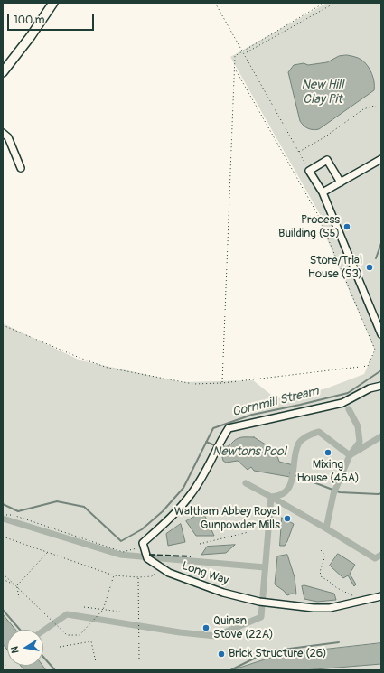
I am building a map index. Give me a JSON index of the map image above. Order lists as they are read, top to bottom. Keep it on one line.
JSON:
{"streets":{"lane":["Long Way"]},"water":["New Hill Clay Pit","Cornmill Stream","Newtons Pool"],"places":["Process Building (S5)","Store/Trial House (S3)","Mixing House (46A)","Waltham Abbey Royal Gunpowder Mills","Quinan Stove (22A)","Brick Structure (26)"],"scale_bar":"100 m","north":"left"}
